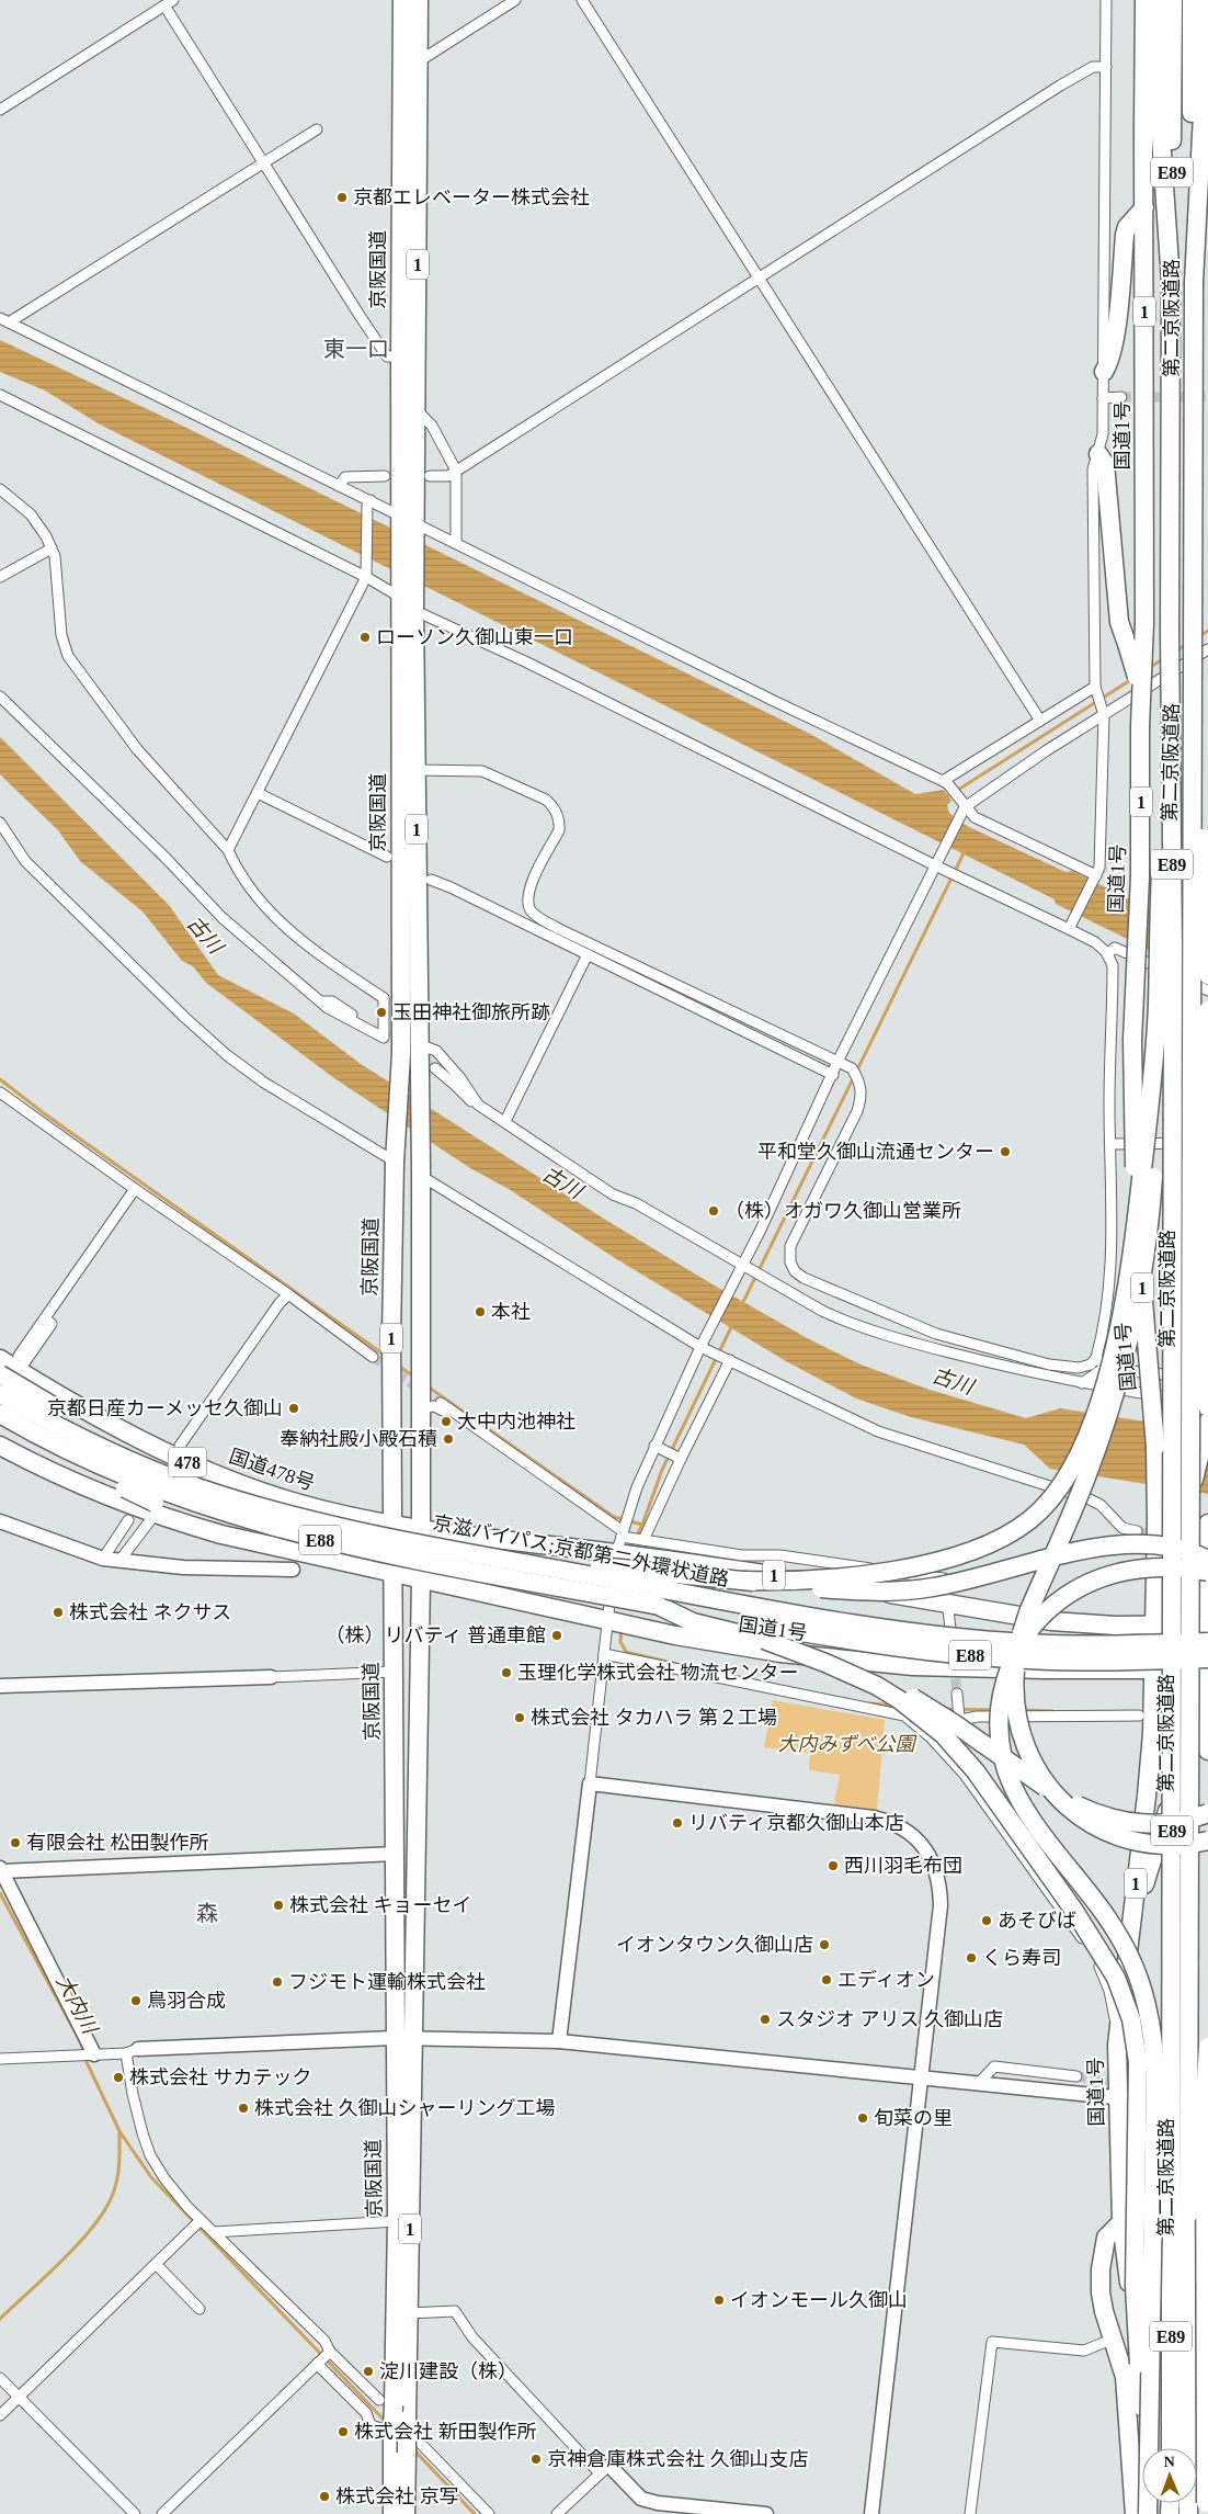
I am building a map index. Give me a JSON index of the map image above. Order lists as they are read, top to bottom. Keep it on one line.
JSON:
{"streets":{"highway":["E89","1","京阪国道","第二京阪道路","国道1号","478","国道478号","E88","京滋バイパス;京都第二外環状道路"]},"crossings":[["1","京阪国道"],["1","国道1号"],["1","国道478号"],["1","E88"],["1","京滋バイパス;京都第二外環状道路"],["京阪国道","国道1号"],["京阪国道","国道478号"],["京阪国道","京滋バイパス;京都第二外環状道路"],["国道1号","E88"],["国道1号","京滋バイパス;京都第二外環状道路"],["E88","京滋バイパス;京都第二外環状道路"]],"districts":["東一口","森"],"water":["古川","大内川"],"parks":["大内みずべ公園"],"places":["京都エレベーター株式会社","ローソン久御山東一口","玉田神社御旅所跡","平和堂久御山流通センター","（株）オガワ久御山営業所","本社","京都日産カーメッセ久御山","大中内池神社","奉納社殿小殿石積","株式会社 ネクサス","（株）リバティ 普通車館","玉理化学株式会社 物流センター","株式会社 タカハラ 第２工場","リバティ京都久御山本店","有限会社 松田製作所","西川羽毛布団","株式会社 キョーセイ","あそびば","イオンタウン久御山店","くら寿司","エディオン","フジモト運輸株式会社","鳥羽合成","スタジオ アリス 久御山店","株式会社 サカテック","株式会社 久御山シャーリング工場","旬菜の里","イオンモール久御山","淀川建設（株）","株式会社 新田製作所","京神倉庫株式会社 久御山支店","株式会社 京写"],"north":"top"}
